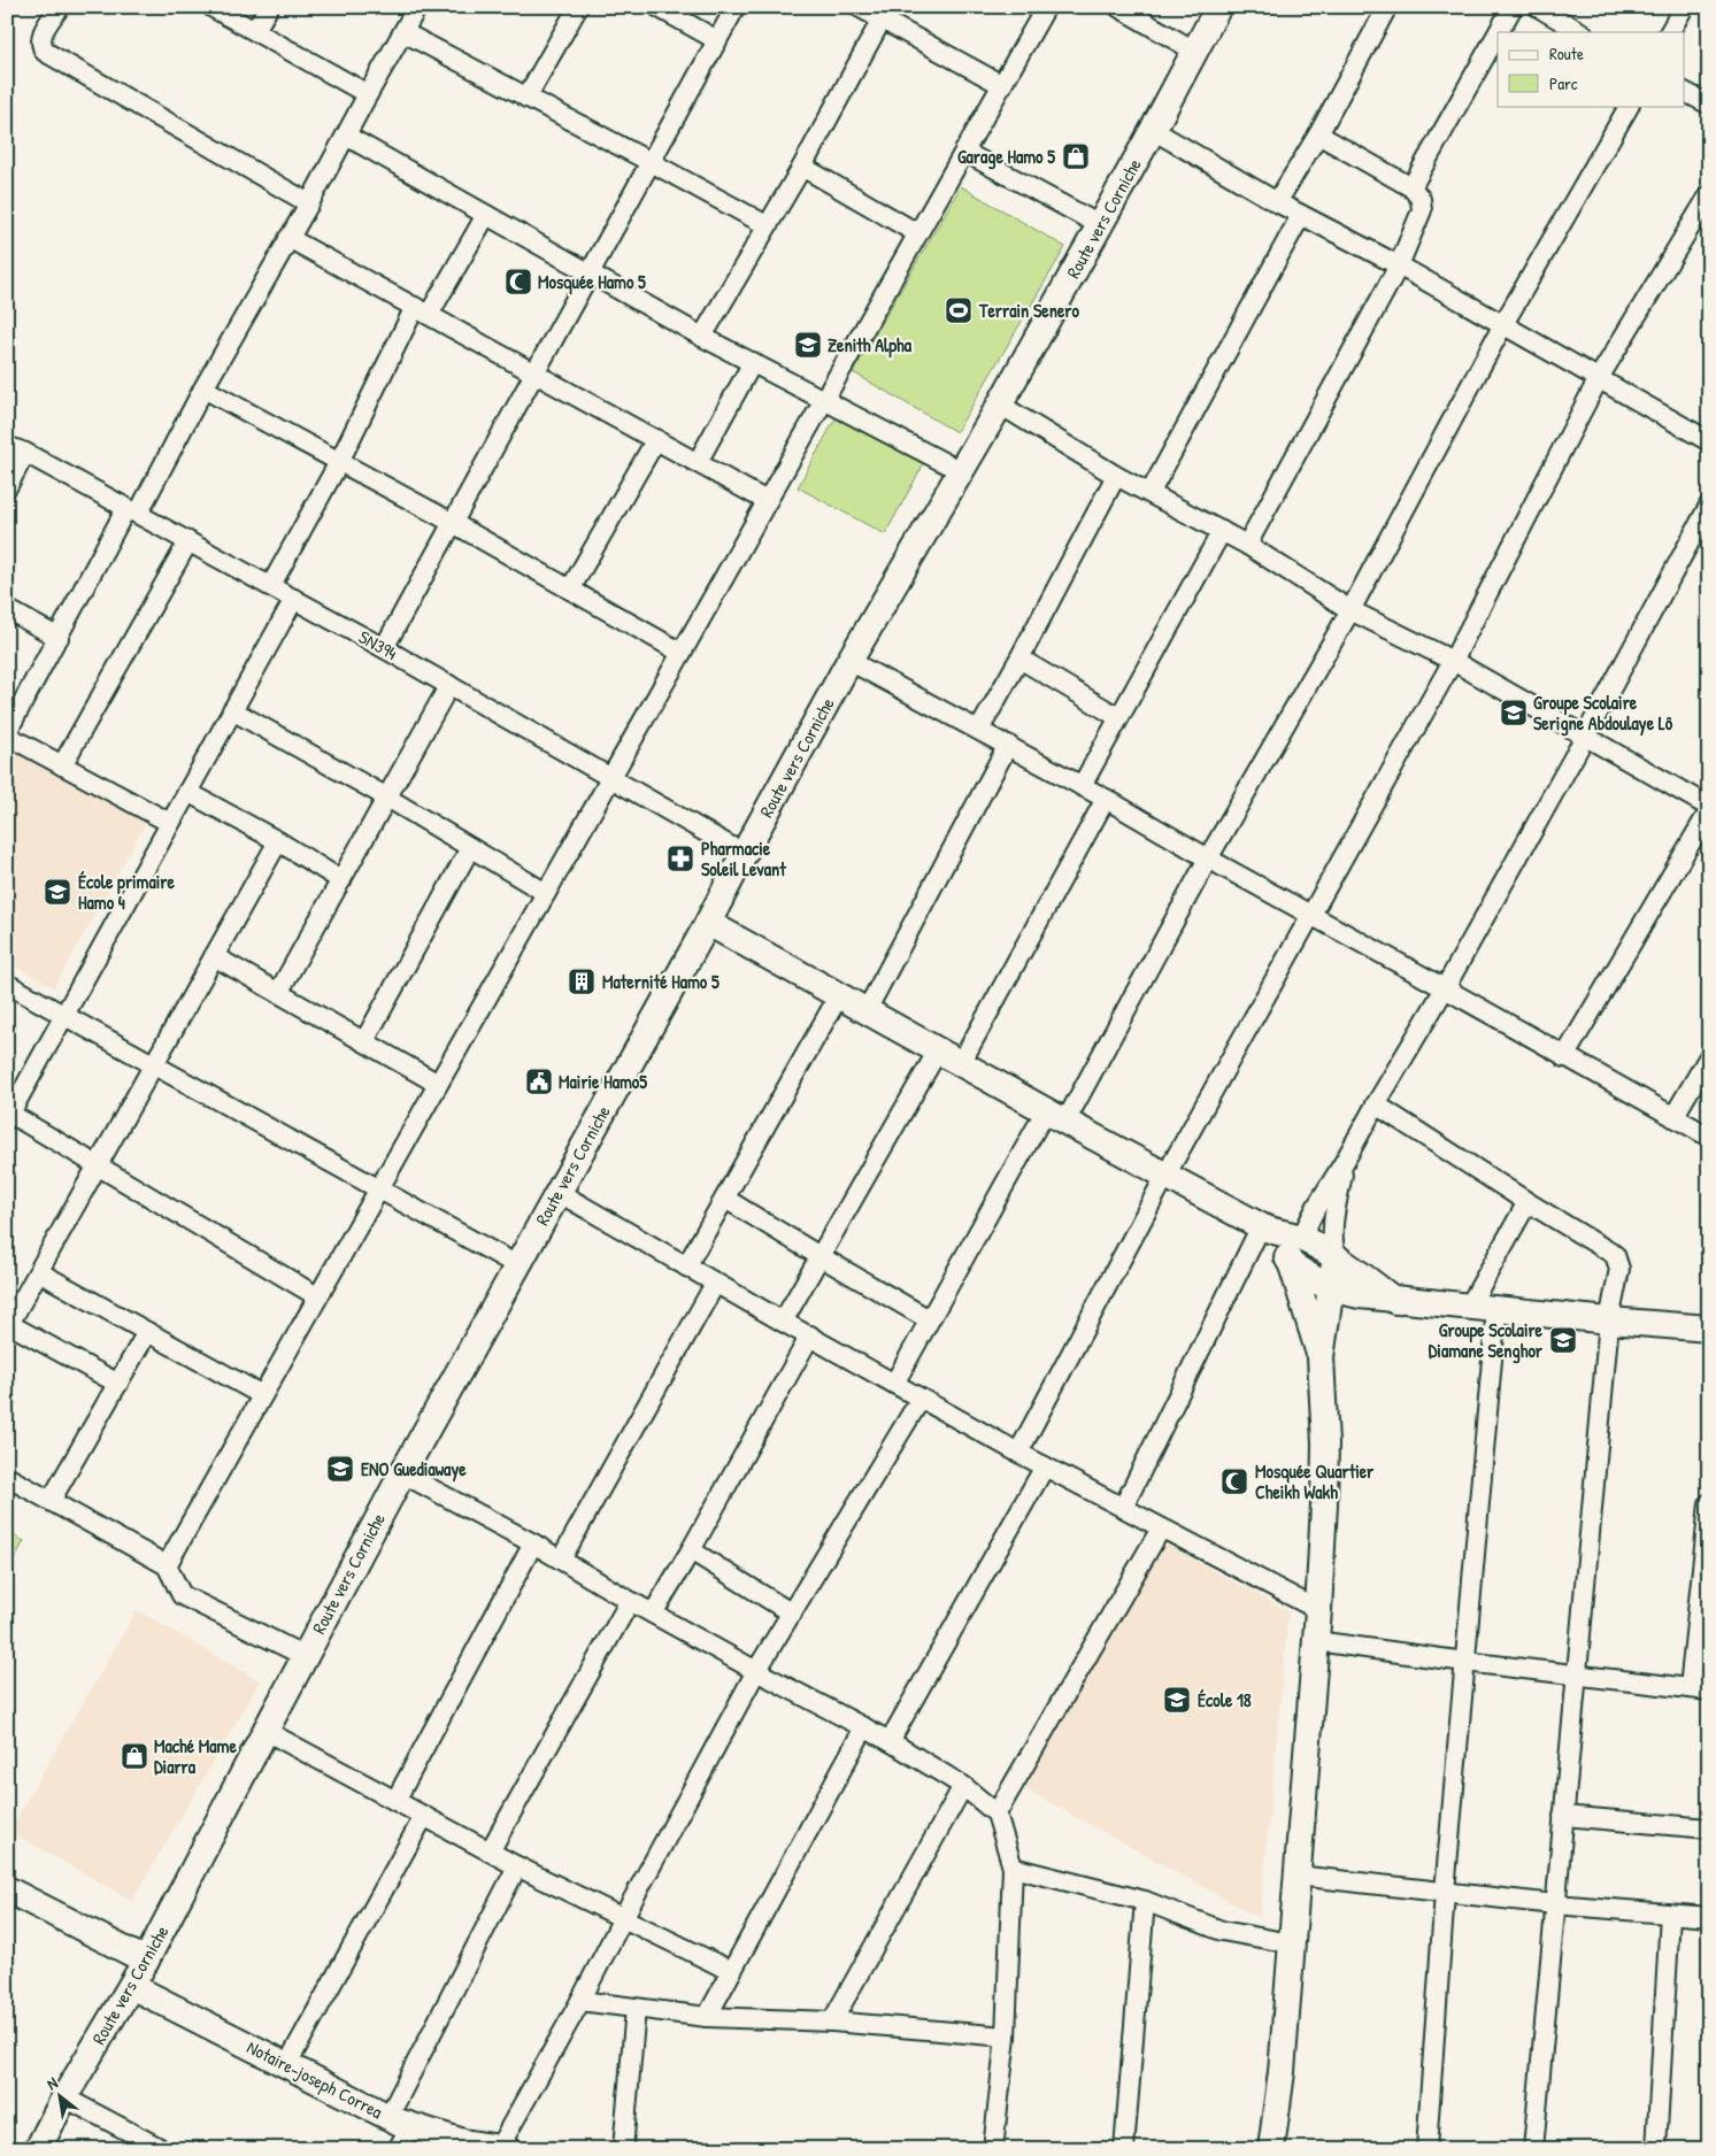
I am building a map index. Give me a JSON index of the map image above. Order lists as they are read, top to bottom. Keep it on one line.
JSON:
{"streets":{"street":["Route vers Corniche","SN394","Notaire-joseph Correa"]},"crossings":[["Route vers Corniche","SN394"],["Route vers Corniche","Notaire-joseph Correa"]],"places":{"shop":["Garage Hamo 5","Maché Mame Diarra"],"mosque":["Mosquée Hamo 5","Mosquée Quartier Cheikh Wakh"],"sports":["Terrain Senero"],"school or university":["Zenith Alpha","Groupe Scolaire Serigne Abdoulaye Lô","École primaire Hamo 4","Groupe Scolaire Diamane Senghor","ENO Guediawaye","École 18"],"pharmacy":["Pharmacie Soleil Levant"],"building":["Maternité Hamo 5"],"public building":["Mairie Hamo5"]},"legend":["Route","Parc"],"north":"top left"}
